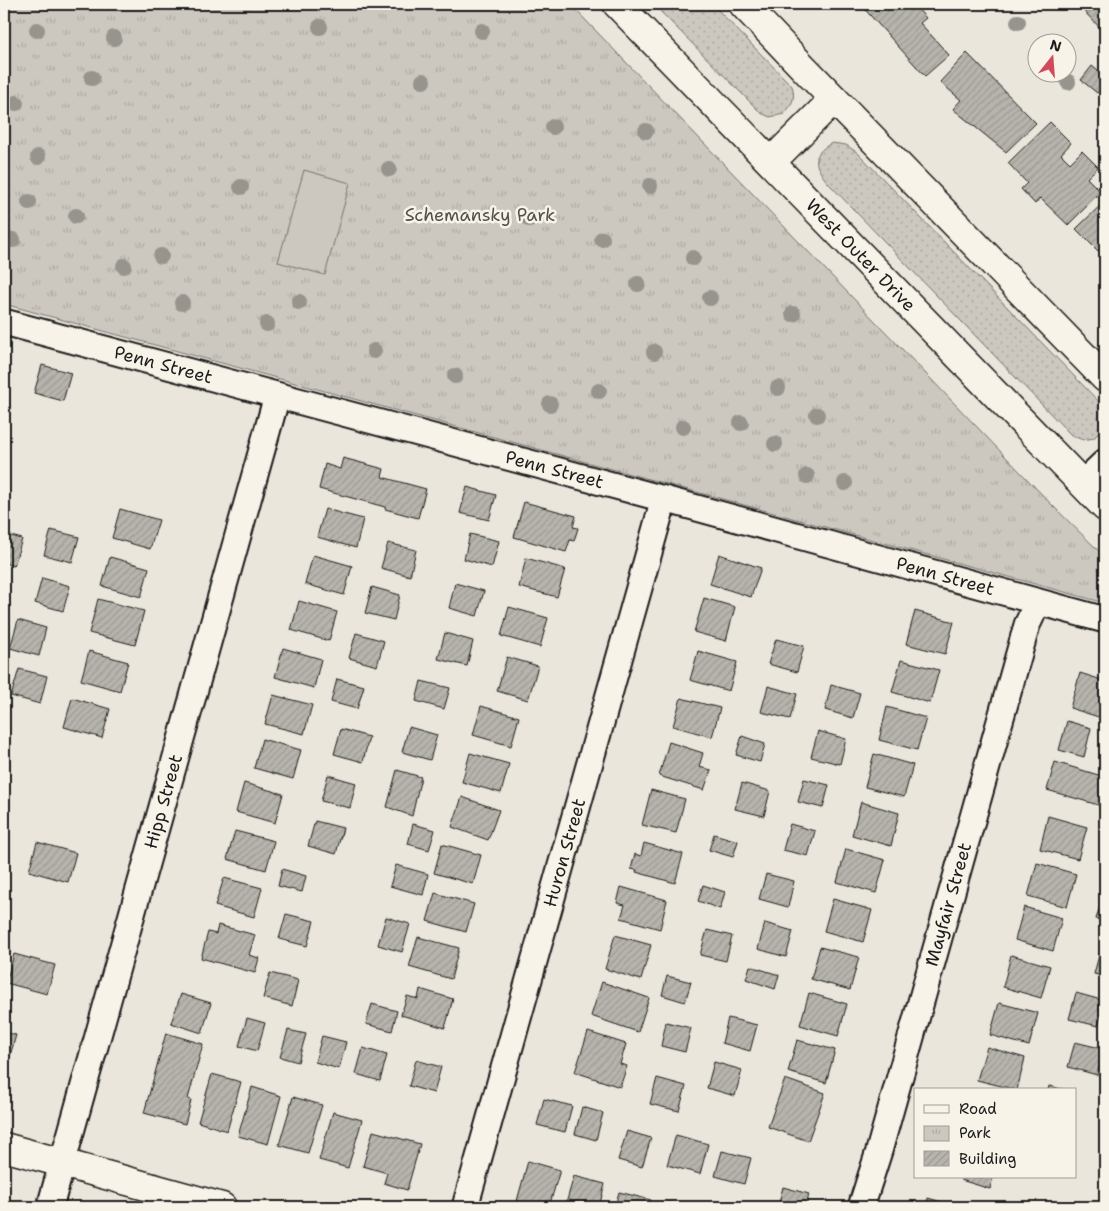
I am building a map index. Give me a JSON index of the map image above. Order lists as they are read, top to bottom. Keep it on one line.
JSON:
{"streets":{"main road":["West Outer Drive"],"street":["Penn Street","Hipp Street","Huron Street","Mayfair Street"]},"crossings":[["Penn Street","Hipp Street"],["Penn Street","Huron Street"],["Penn Street","Mayfair Street"]],"parks":["Schemansky Park"],"legend":["Road","Park","Building"],"north":"top"}
